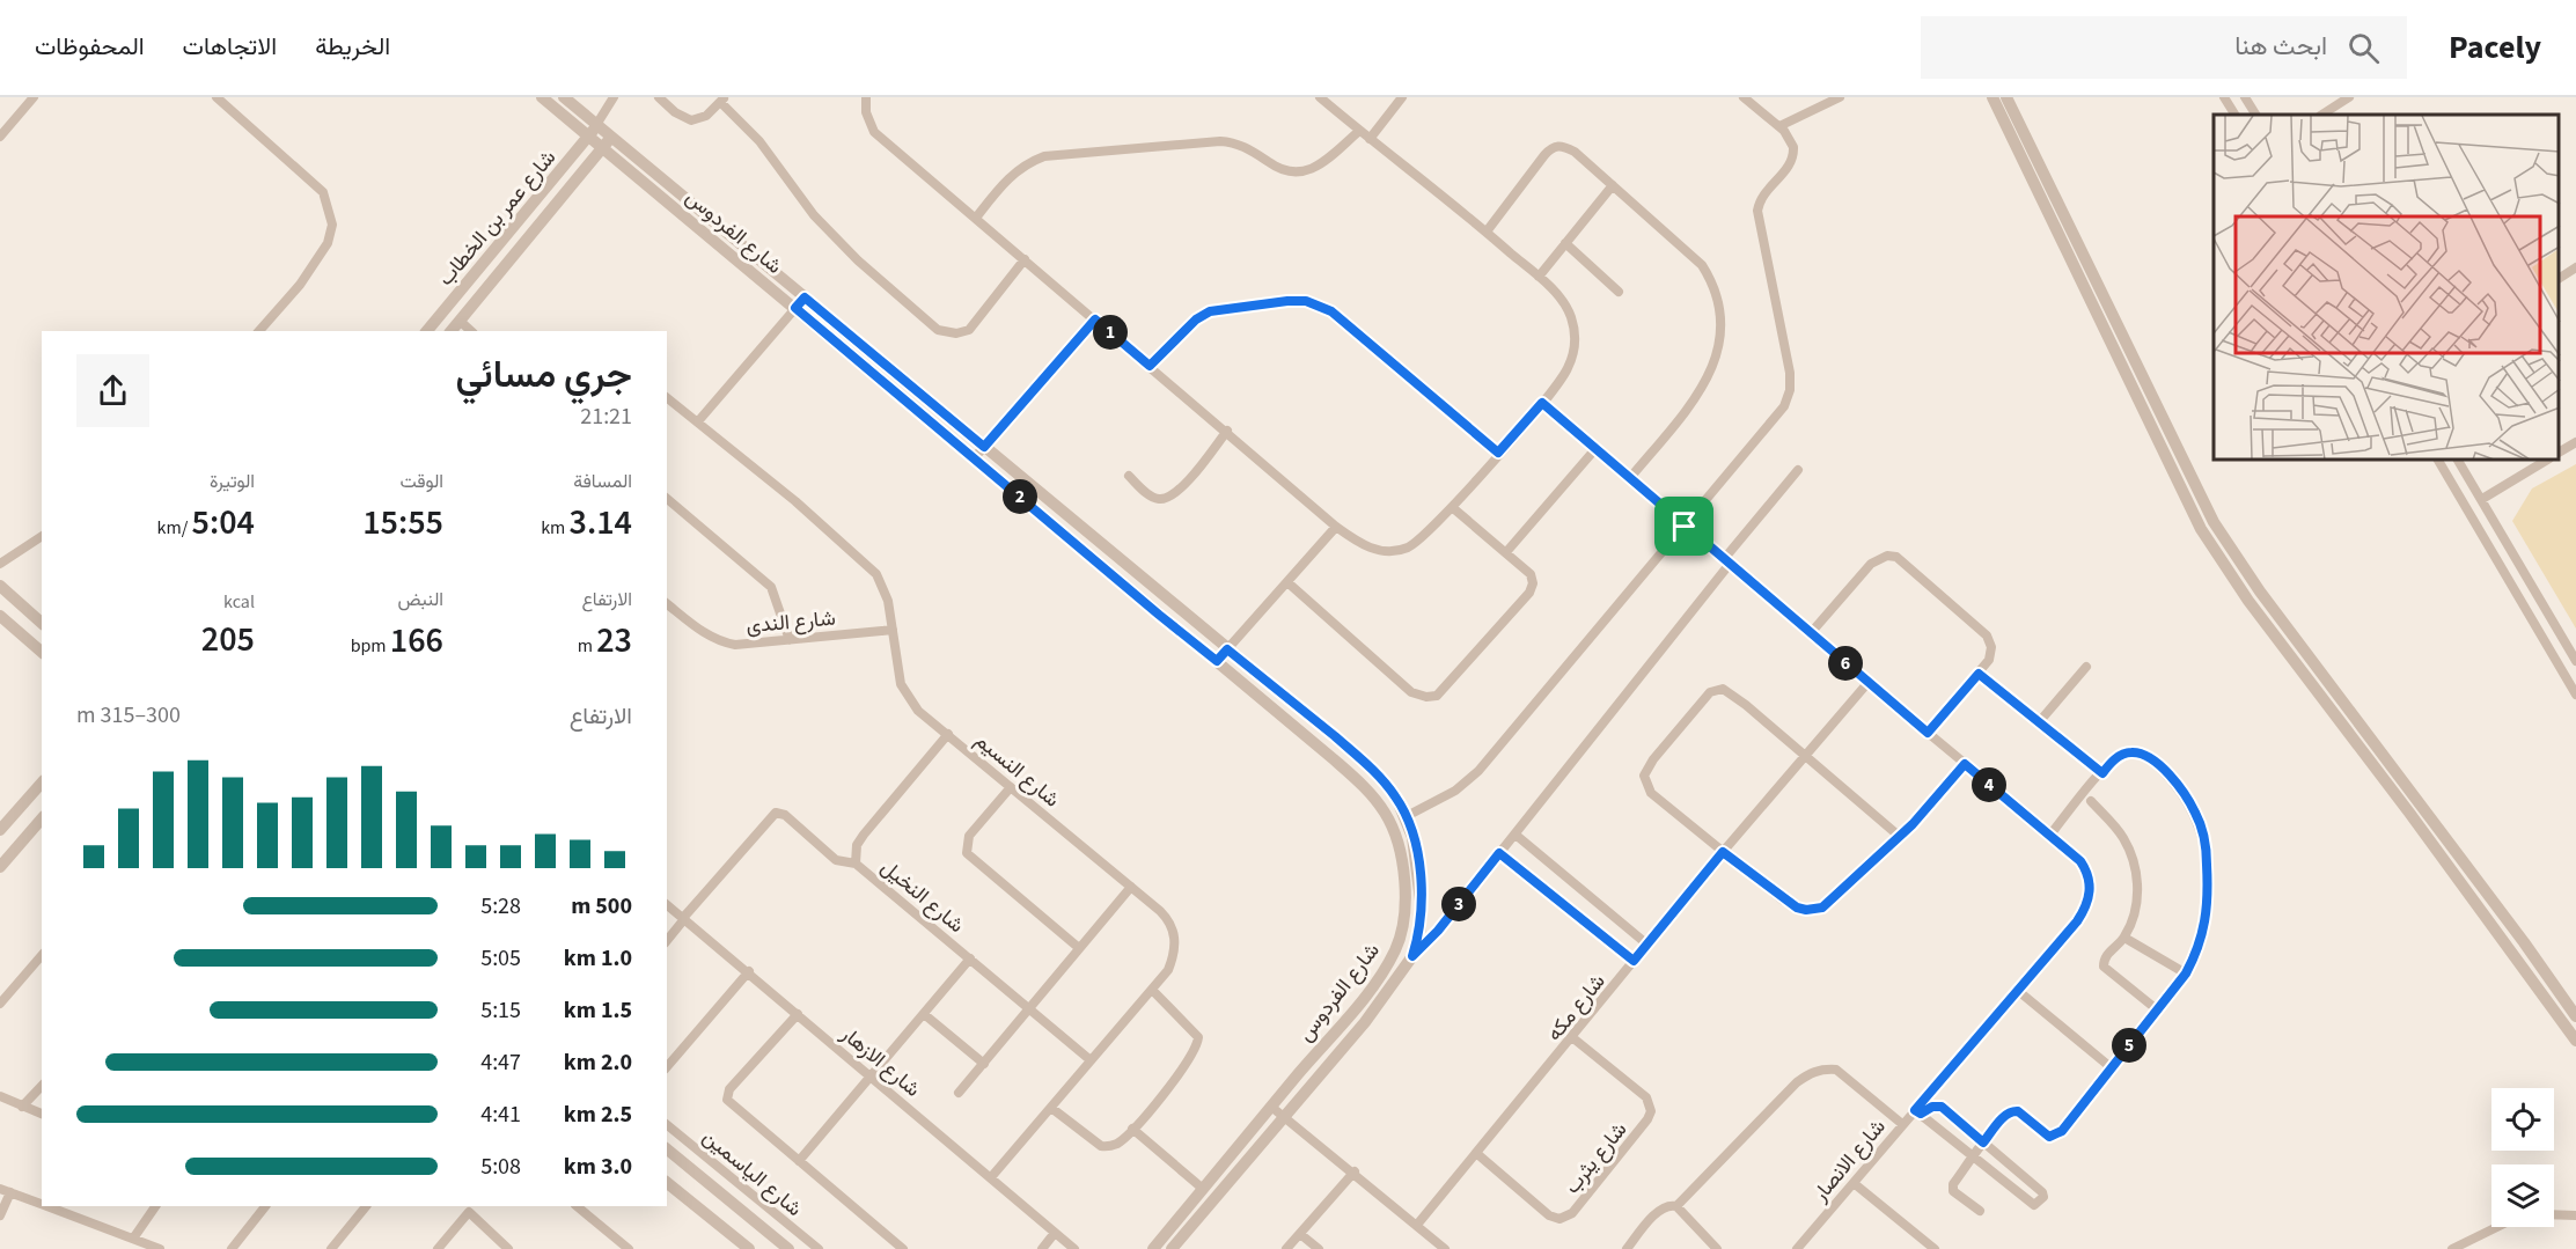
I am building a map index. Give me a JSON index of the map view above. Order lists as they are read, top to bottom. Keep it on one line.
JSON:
{"streets":{"street":["شارع عمر بن الخطاب","شارع الفردوس","شارع الندى","شارع النسيم","شارع النخيل","شارع مكه","شارع الازهار","شارع يثرب","شارع الانصار","شارع الياسمين"]},"crossings":[["شارع عمر بن الخطاب","شارع الفردوس"],["شارع الندى","شارع النسيم"],["شارع النسيم","شارع النخيل"],["شارع النسيم","شارع الازهار"],["شارع مكه","شارع يثرب"],["شارع مكه","شارع الانصار"]],"page":{"header":"Pacely","search":"ابحث هنا","nav":["الخريطة","الاتجاهات","المحفوظات"],"pins":["1","2","6","4","3","5"],"heading":["جري مسائي","21:21"],"stats":[["المسافة","3.14 km"],["الوقت","15:55"],["الوتيرة","5:04 /km"],["الارتفاع","23 m"],["النبض","166 bpm"],["kcal","205"]],"chart":["الارتفاع","300–315 m"],"list":[{"name":"500 m","note":"5:28"},{"name":"1.0 km","note":"5:05"},{"name":"1.5 km","note":"5:15"},{"name":"2.0 km","note":"4:47"},{"name":"2.5 km","note":"4:41"},{"name":"3.0 km","note":"5:08"}]}}
